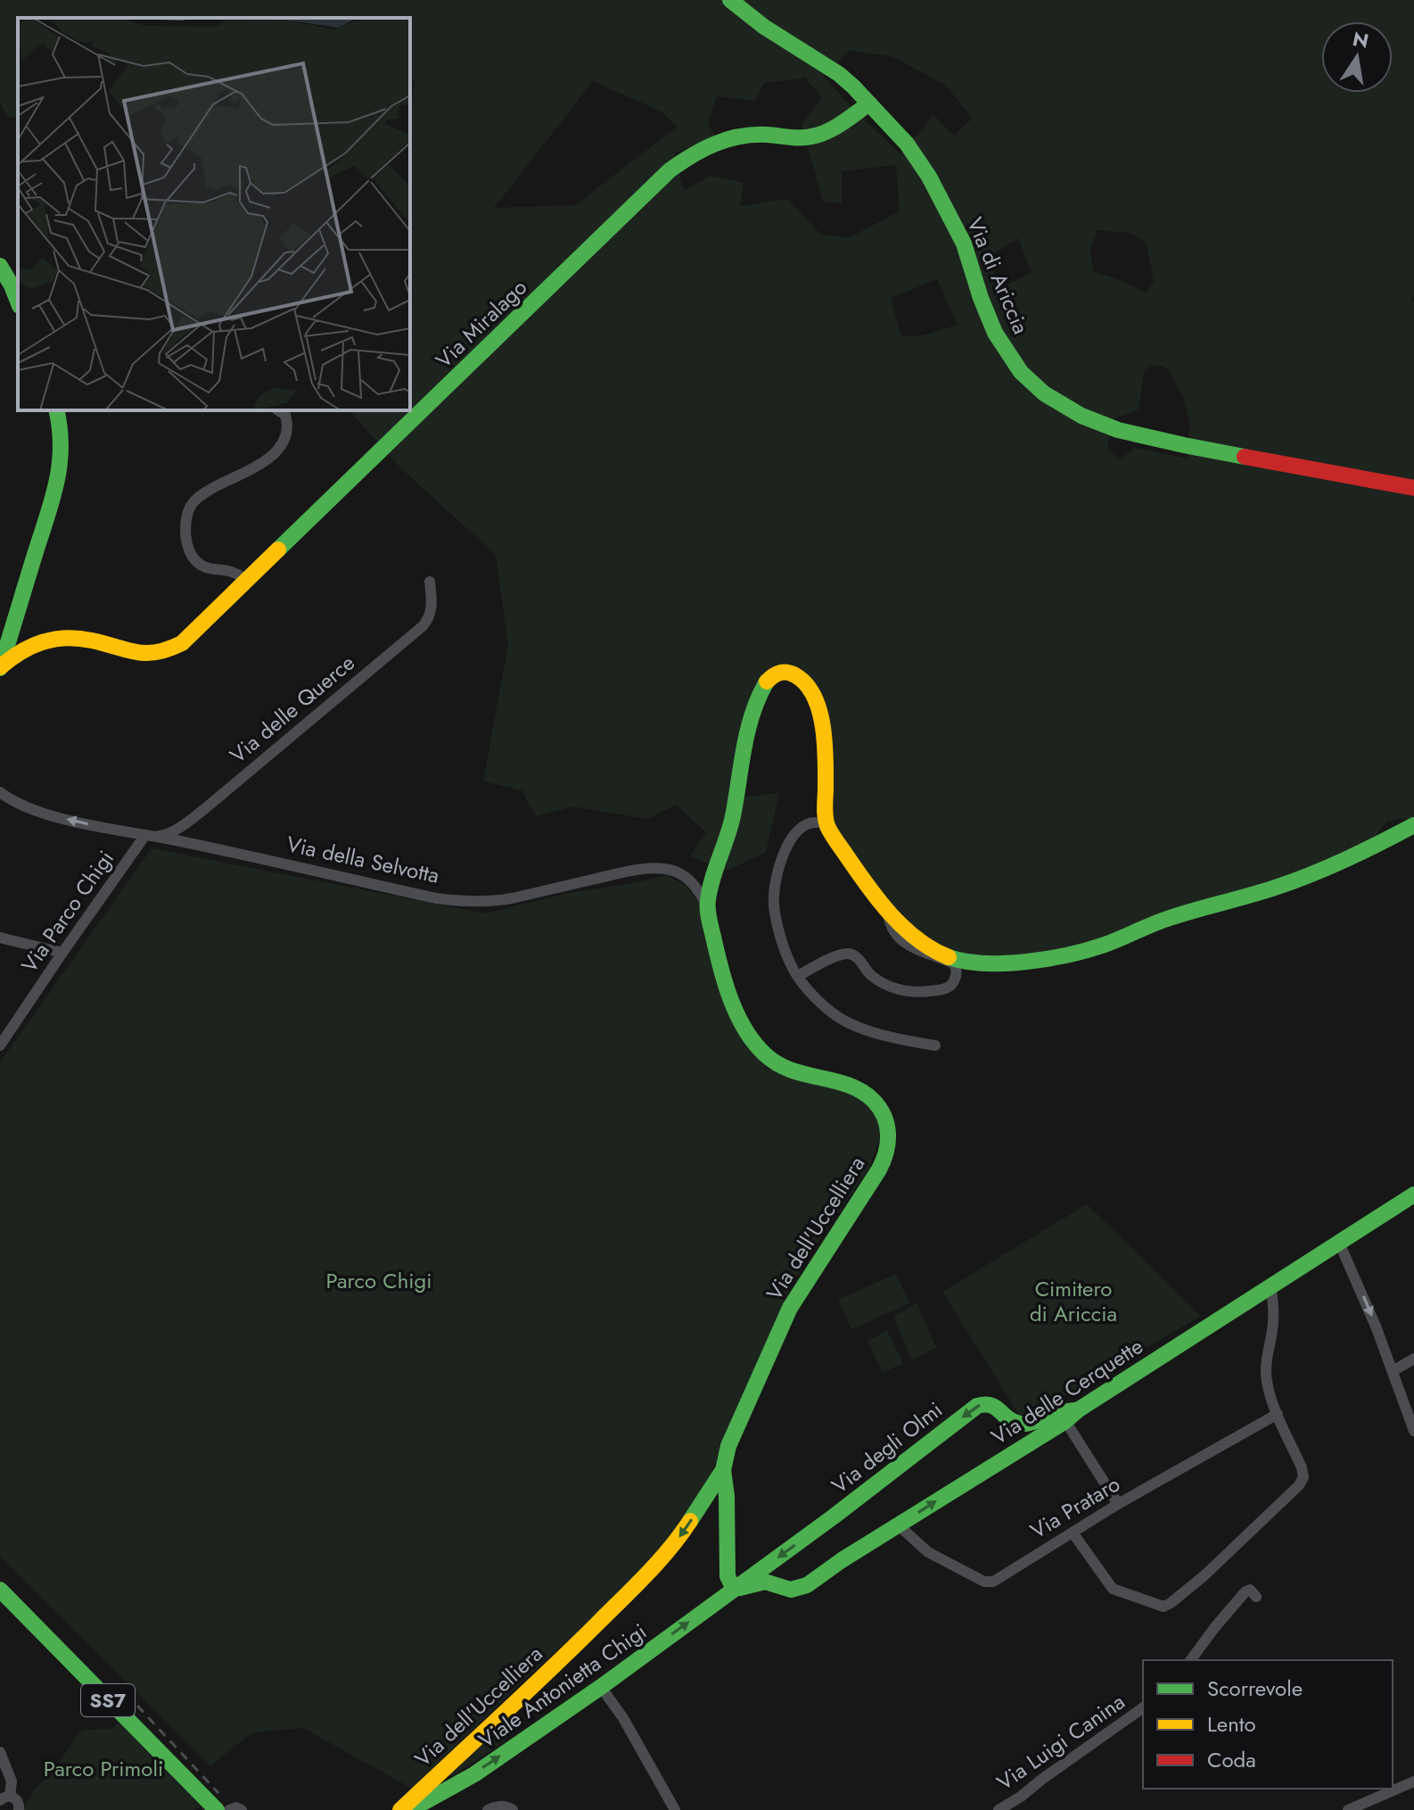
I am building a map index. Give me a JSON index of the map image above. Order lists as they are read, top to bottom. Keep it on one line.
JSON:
{"streets":{"street":["Via di Ariccia","Via Miralago","Via delle Querce","Via della Selvotta","Via Parco Chigi","Via dell'Uccelliera","Via delle Cerquette","Via degli Olmi","Via Prataro","Viale Antonietta Chigi","SS7","Via Luigi Canina"]},"crossings":[["Via di Ariccia","Via Miralago"],["Via delle Querce","Via della Selvotta"],["Via delle Querce","Via Parco Chigi"],["Via della Selvotta","Via Parco Chigi"],["Via della Selvotta","Via dell'Uccelliera"],["Via delle Cerquette","Via degli Olmi"],["Via delle Cerquette","Via Prataro"],["Via delle Cerquette","Viale Antonietta Chigi"],["Via degli Olmi","Viale Antonietta Chigi"]],"one_way":["Via degli Olmi","Viale Antonietta Chigi"],"parks":["Parco Chigi","Cimitero di Ariccia","Parco Primoli"],"legend":["Scorrevole","Lento","Coda"],"north":"top"}
